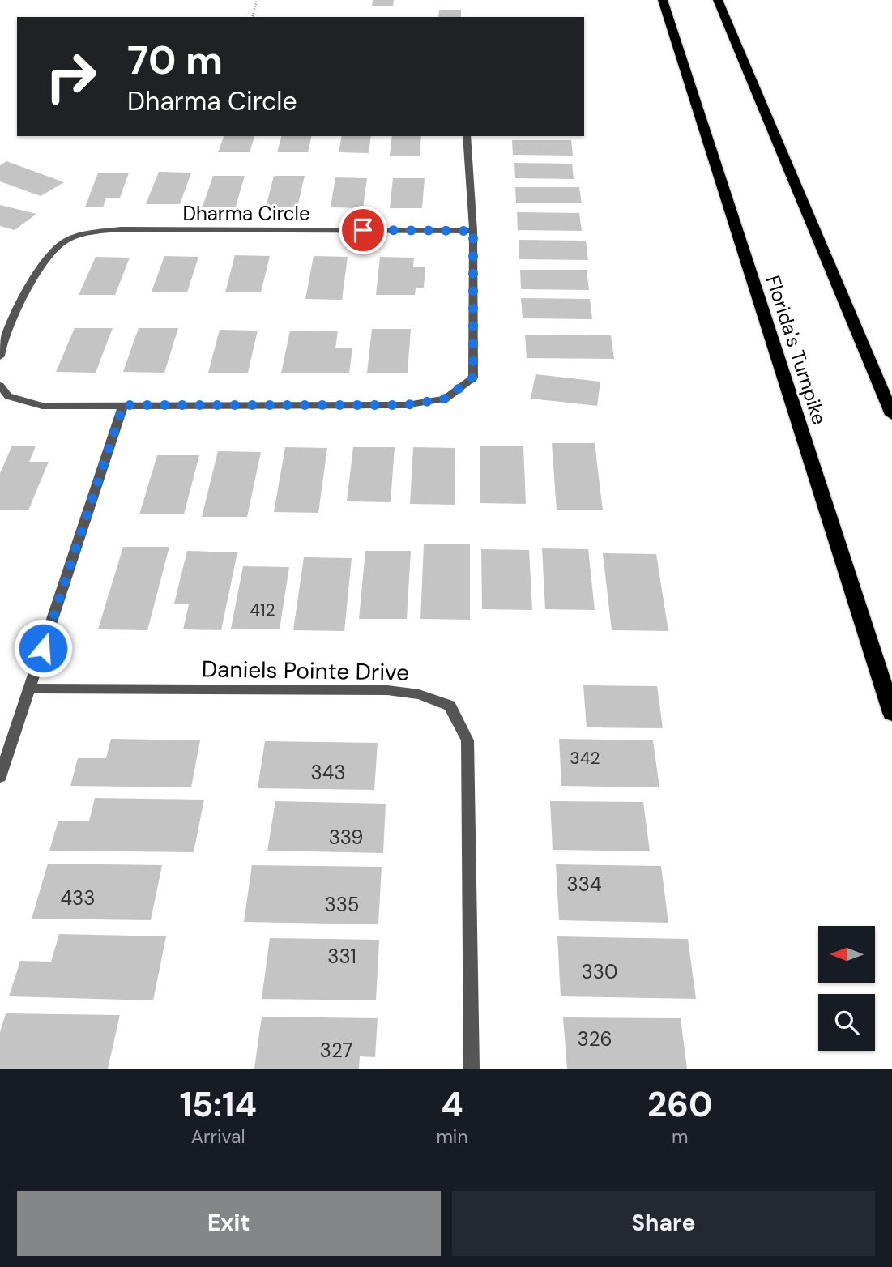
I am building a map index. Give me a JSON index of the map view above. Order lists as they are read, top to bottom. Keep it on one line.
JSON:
{"streets":{"highway":["Florida's Turnpike"],"street":["Dharma Circle","Daniels Pointe Drive"]},"house_numbers":["412","342","343","339","334","433","335","331","330","326","327"],"north":"left","page":{"turn":["70 m","Dharma Circle"],"eta":["15:14","Arrival","4","min","260","m"],"buttons":["Exit","Share"]}}
